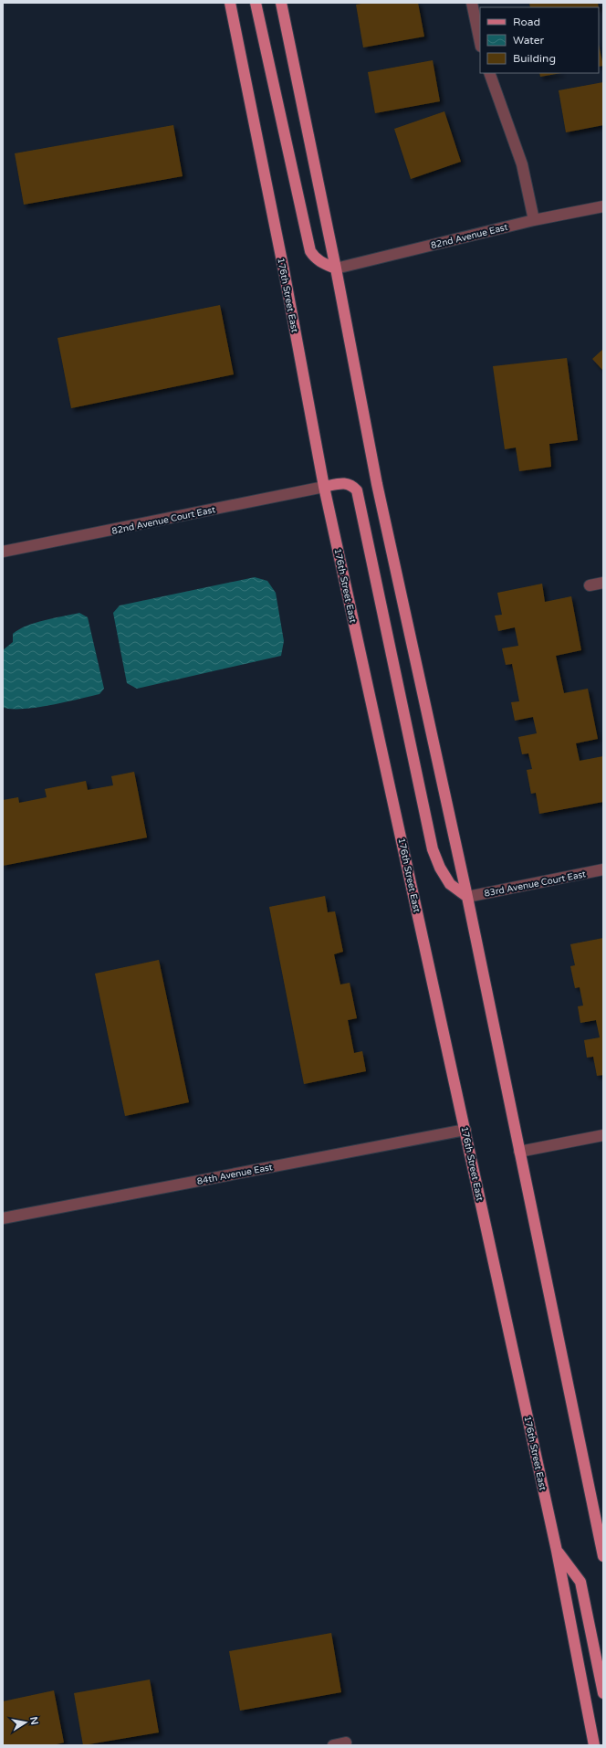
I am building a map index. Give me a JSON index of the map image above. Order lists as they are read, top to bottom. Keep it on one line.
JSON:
{"streets":{"main road":["176th Street East"],"street":["82nd Avenue East","82nd Avenue Court East","83rd Avenue Court East","84th Avenue East"]},"crossings":[["176th Street East","82nd Avenue Court East"],["176th Street East","84th Avenue East"]],"legend":["Road","Water","Building"],"north":"right"}
